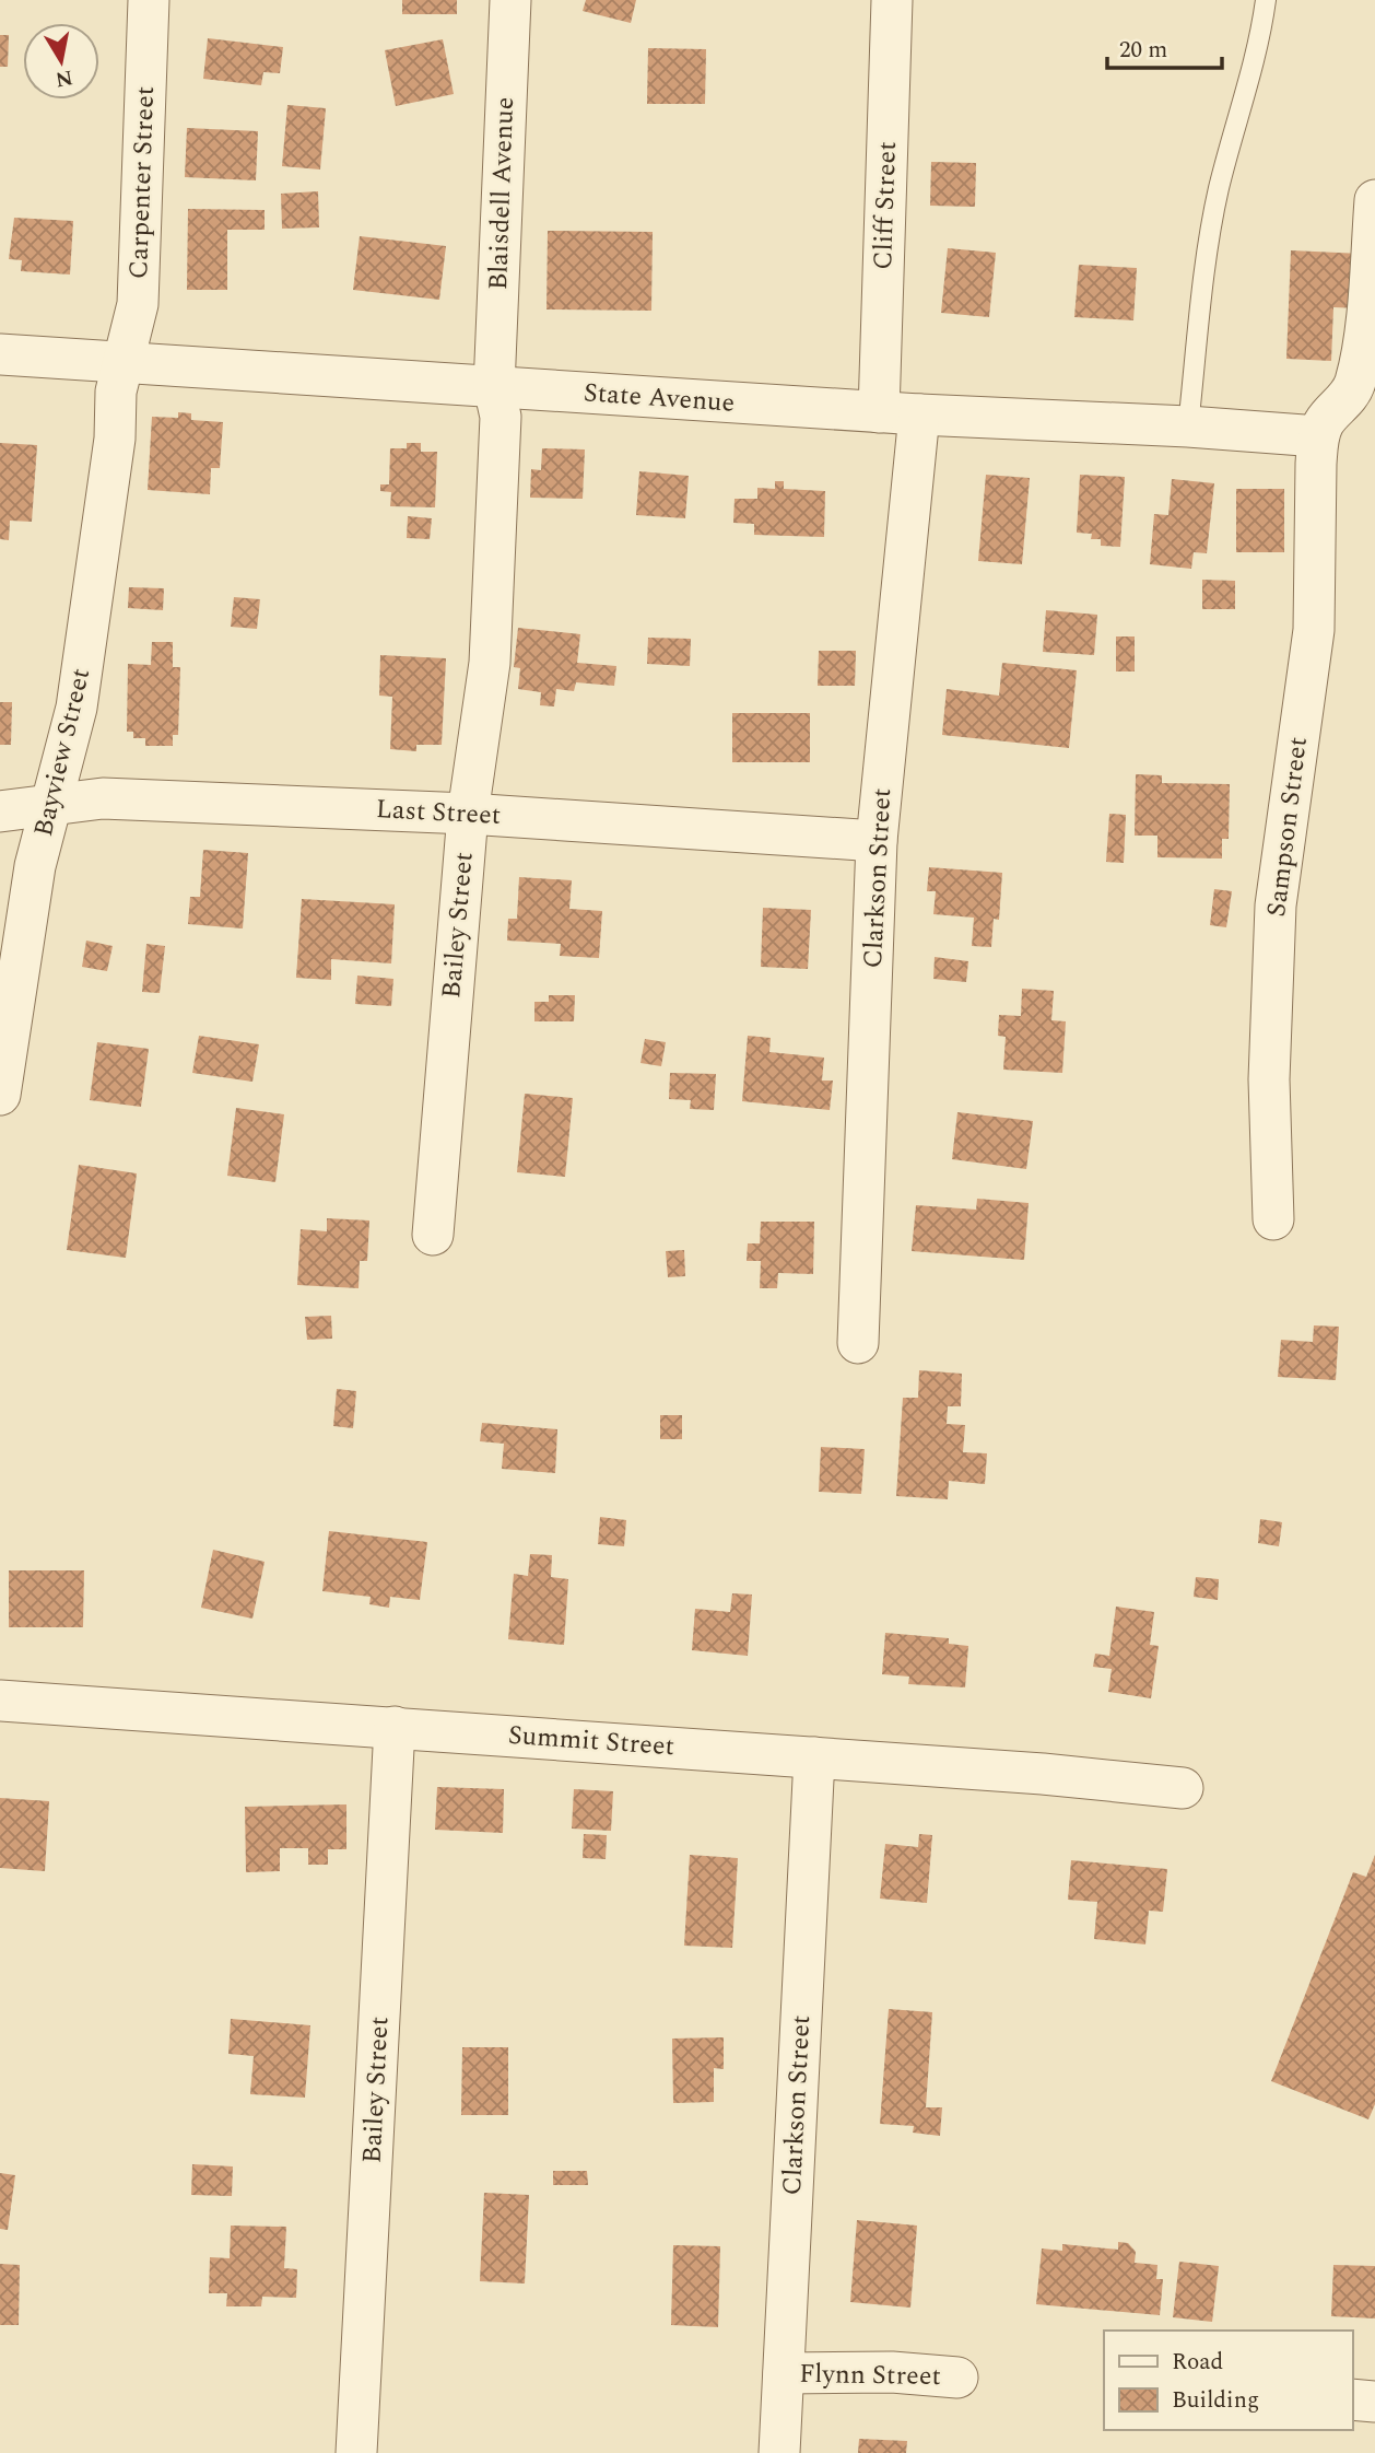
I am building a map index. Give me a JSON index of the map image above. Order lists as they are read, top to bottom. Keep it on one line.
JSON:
{"streets":{"street":["Carpenter Street","Blaisdell Avenue","Cliff Street","State Avenue","Bayview Street","Last Street","Sampson Street","Clarkson Street","Bailey Street","Summit Street","Flynn Street"]},"crossings":[["Carpenter Street","State Avenue"],["Carpenter Street","Bayview Street"],["Blaisdell Avenue","State Avenue"],["Blaisdell Avenue","Bailey Street"],["Cliff Street","State Avenue"],["State Avenue","Bayview Street"],["State Avenue","Sampson Street"],["State Avenue","Clarkson Street"],["State Avenue","Bailey Street"],["Bayview Street","Last Street"],["Last Street","Clarkson Street"],["Last Street","Bailey Street"],["Clarkson Street","Summit Street"],["Clarkson Street","Flynn Street"],["Bailey Street","Summit Street"]],"legend":["Road","Building"],"scale_bar":"20 m","north":"bottom"}
